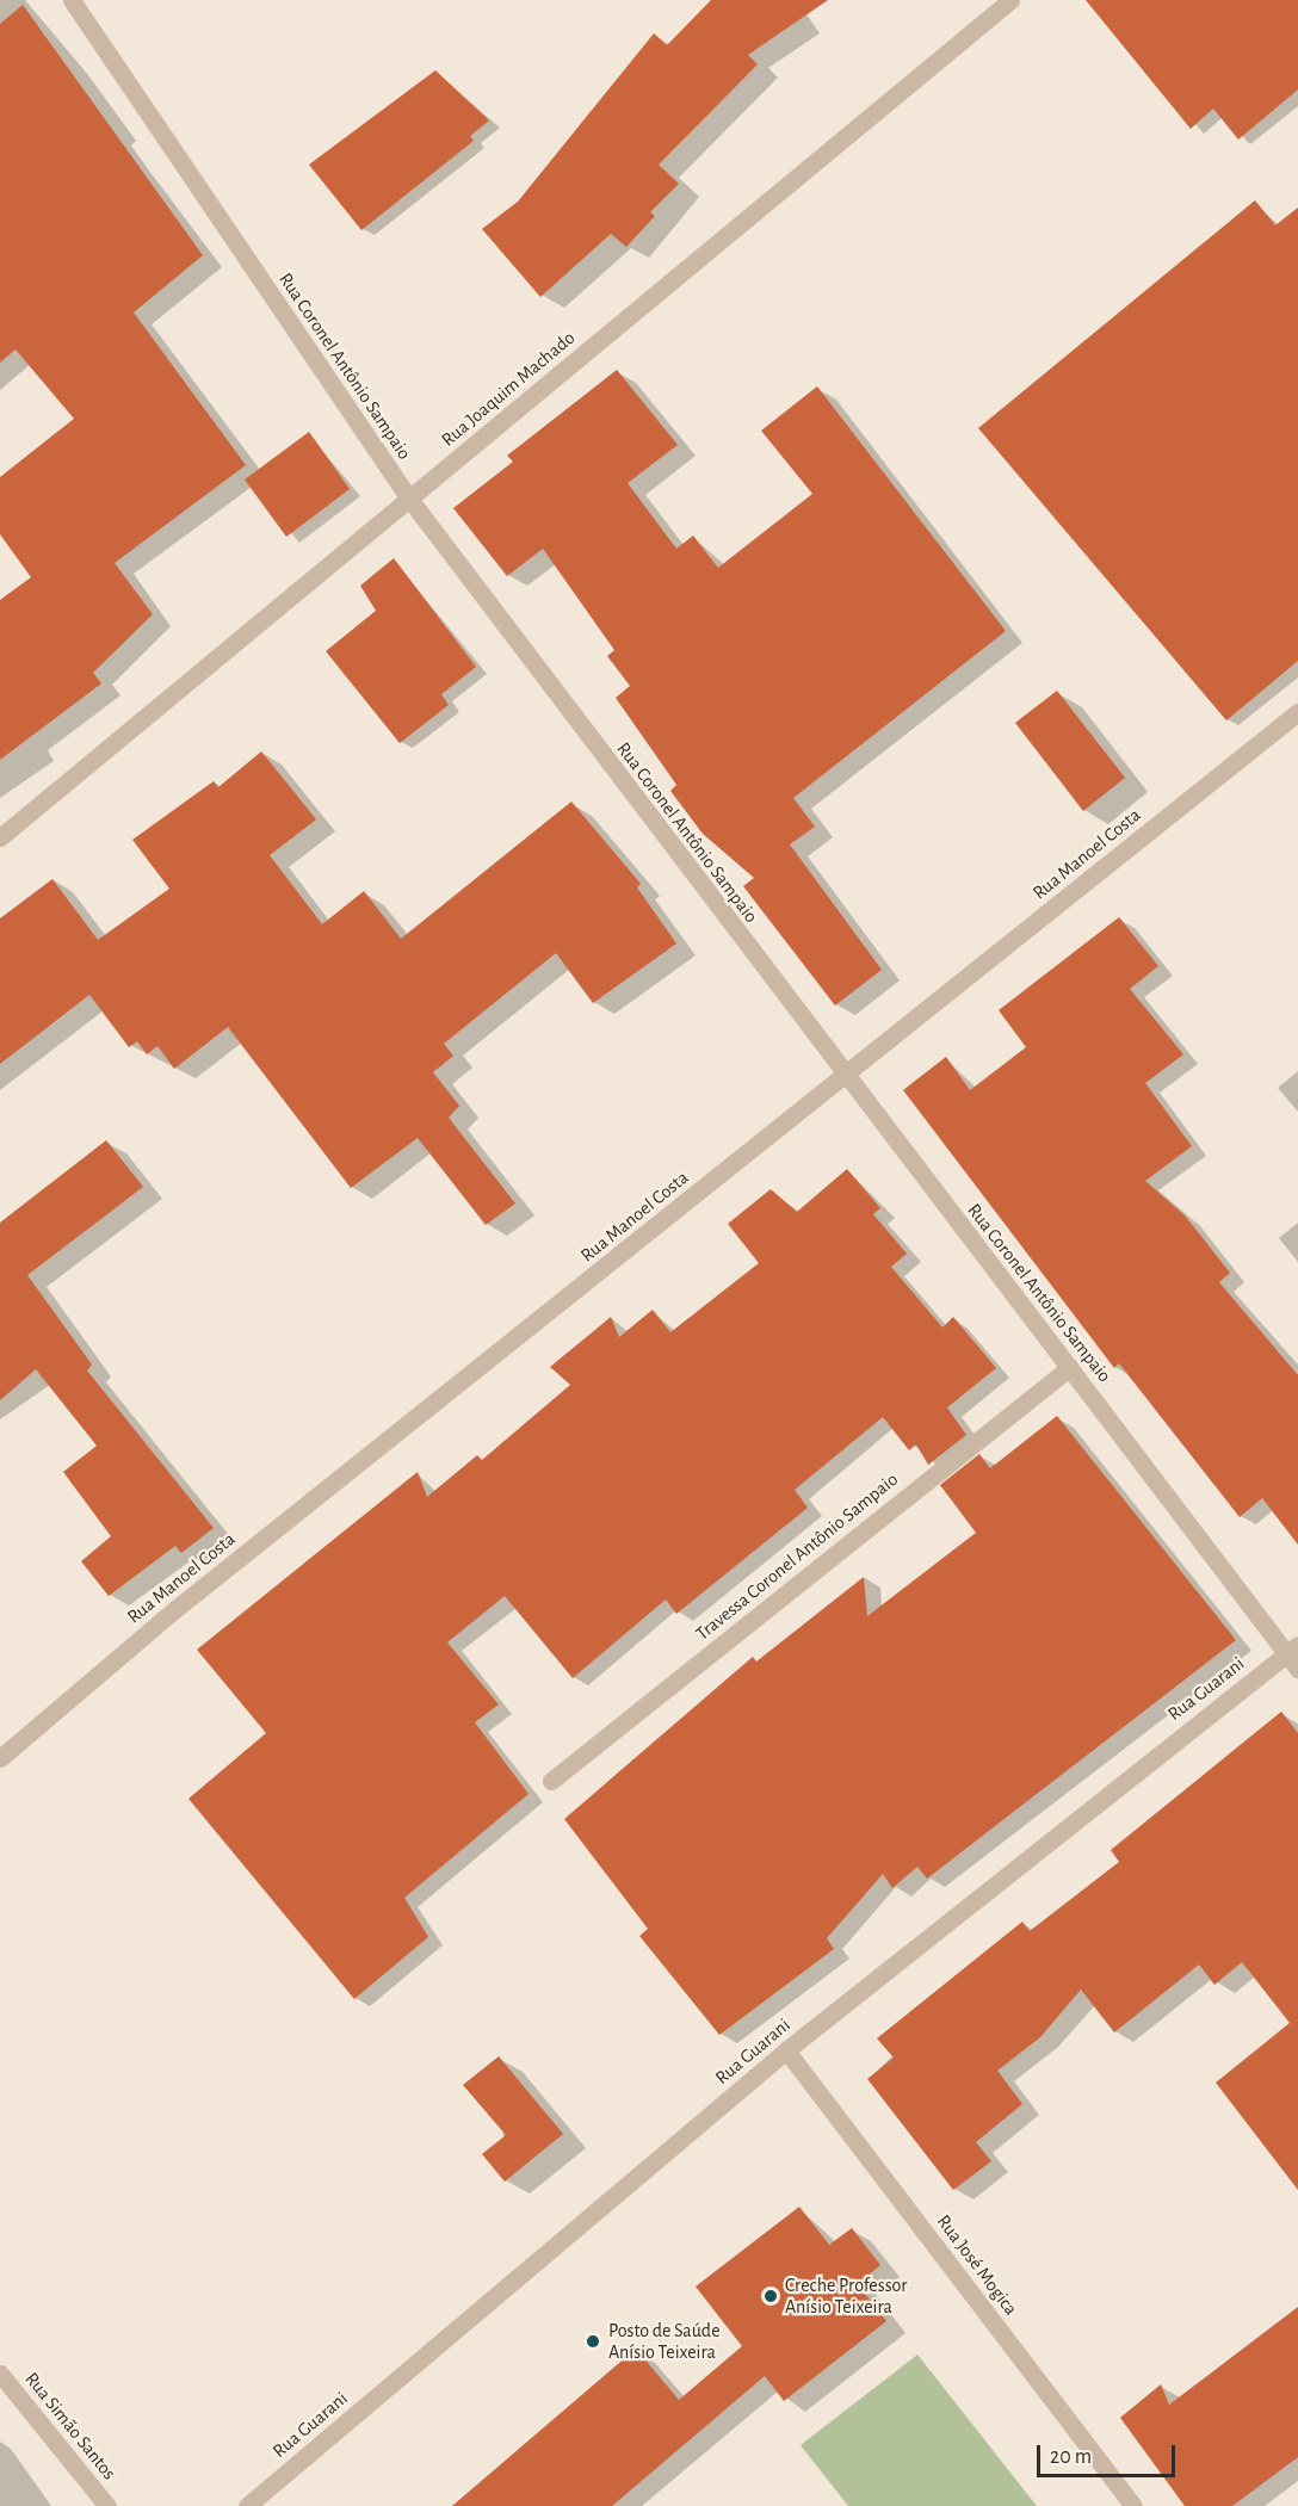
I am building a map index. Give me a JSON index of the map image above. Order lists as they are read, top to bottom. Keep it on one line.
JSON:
{"streets":{"street":["Rua Coronel Antônio Sampaio","Rua Joaquim Machado","Rua Manoel Costa","Travessa Coronel Antônio Sampaio","Rua Guarani","Rua José Mogica","Rua Simão Santos"]},"crossings":[["Rua Coronel Antônio Sampaio","Rua Joaquim Machado"],["Rua Coronel Antônio Sampaio","Rua Manoel Costa"],["Rua Coronel Antônio Sampaio","Travessa Coronel Antônio Sampaio"],["Rua Coronel Antônio Sampaio","Rua Guarani"],["Rua Guarani","Rua José Mogica"]],"places":["Creche Professor Anísio Teixeira","Posto de Saúde Anísio Teixeira"],"scale_bar":"20 m"}
